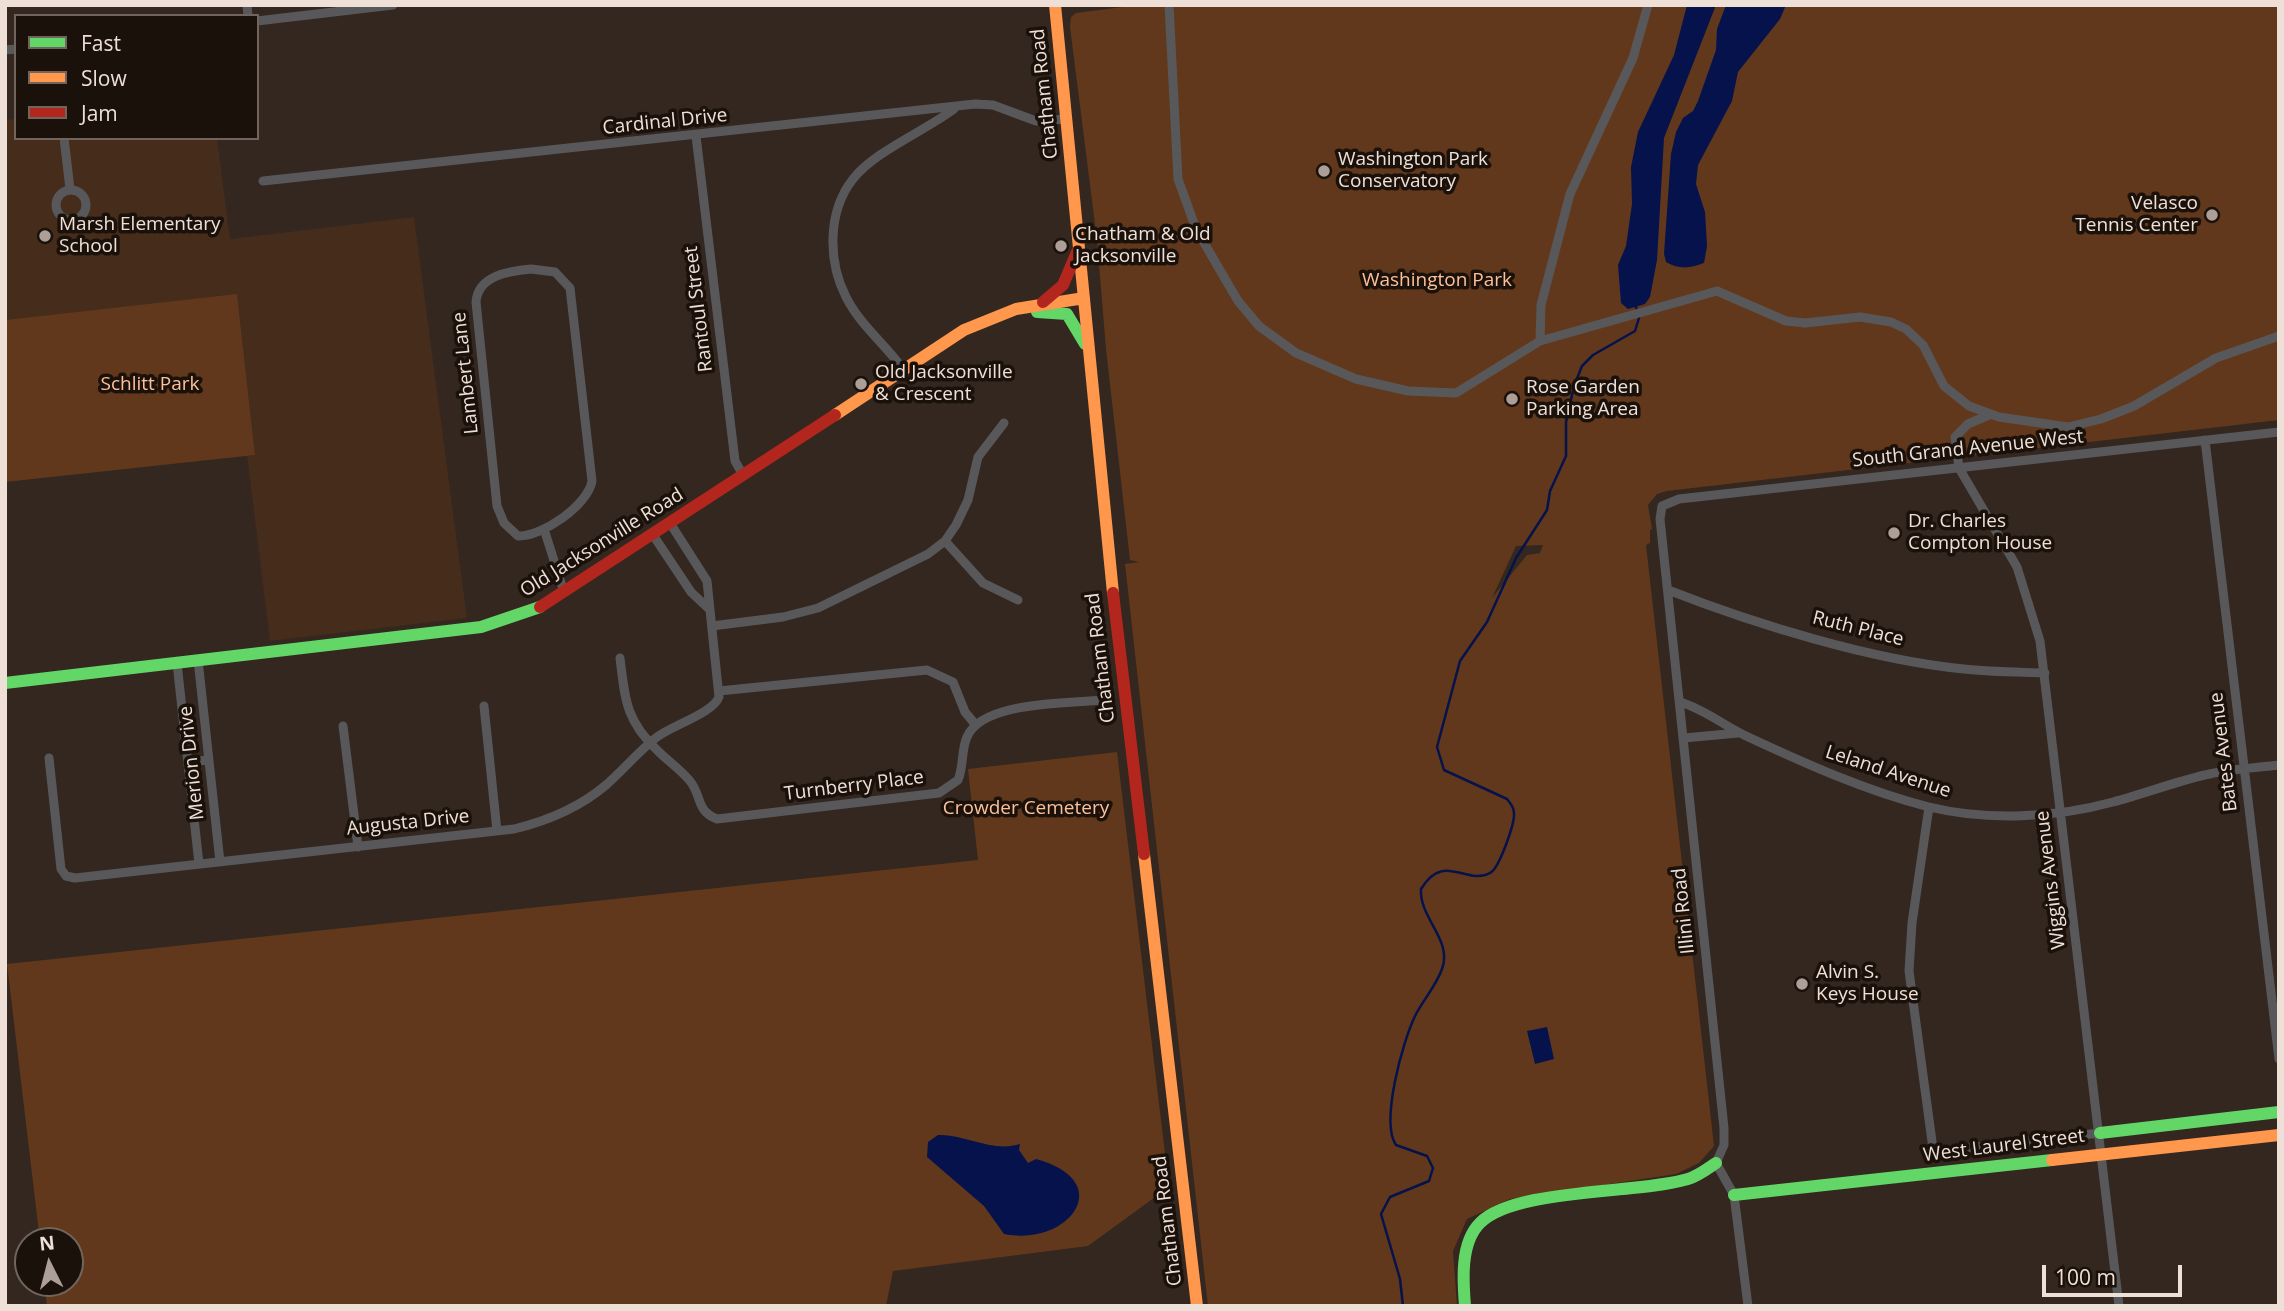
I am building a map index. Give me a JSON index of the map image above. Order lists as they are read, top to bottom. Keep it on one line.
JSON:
{"streets":{"street":["Chatham Road","Cardinal Drive","Rantoul Street","Lambert Lane","South Grand Avenue West","Old Jacksonville Road","Ruth Place","Bates Avenue","Merion Drive","Leland Avenue","Turnberry Place","Augusta Drive","Wiggins Avenue","Illini Road","West Laurel Street"]},"crossings":[["Chatham Road","Cardinal Drive"],["Chatham Road","Old Jacksonville Road"],["Cardinal Drive","Rantoul Street"],["Rantoul Street","Old Jacksonville Road"],["South Grand Avenue West","Bates Avenue"],["South Grand Avenue West","Wiggins Avenue"],["South Grand Avenue West","Illini Road"],["Old Jacksonville Road","Merion Drive"],["Ruth Place","Wiggins Avenue"],["Ruth Place","Illini Road"],["Bates Avenue","Leland Avenue"],["Merion Drive","Augusta Drive"],["Leland Avenue","Wiggins Avenue"],["Leland Avenue","Illini Road"],["Leland Avenue","West Laurel Street"],["Turnberry Place","Augusta Drive"],["Wiggins Avenue","West Laurel Street"]],"parks":["Washington Park","Schlitt Park","Crowder Cemetery"],"places":["Washington Park Conservatory","Velasco Tennis Center","Marsh Elementary School","Chatham & Old Jacksonville","Old Jacksonville & Crescent","Rose Garden Parking Area","Dr. Charles Compton House","Alvin S. Keys House"],"legend":["Fast","Slow","Jam"],"scale_bar":"100 m","north":"top"}
